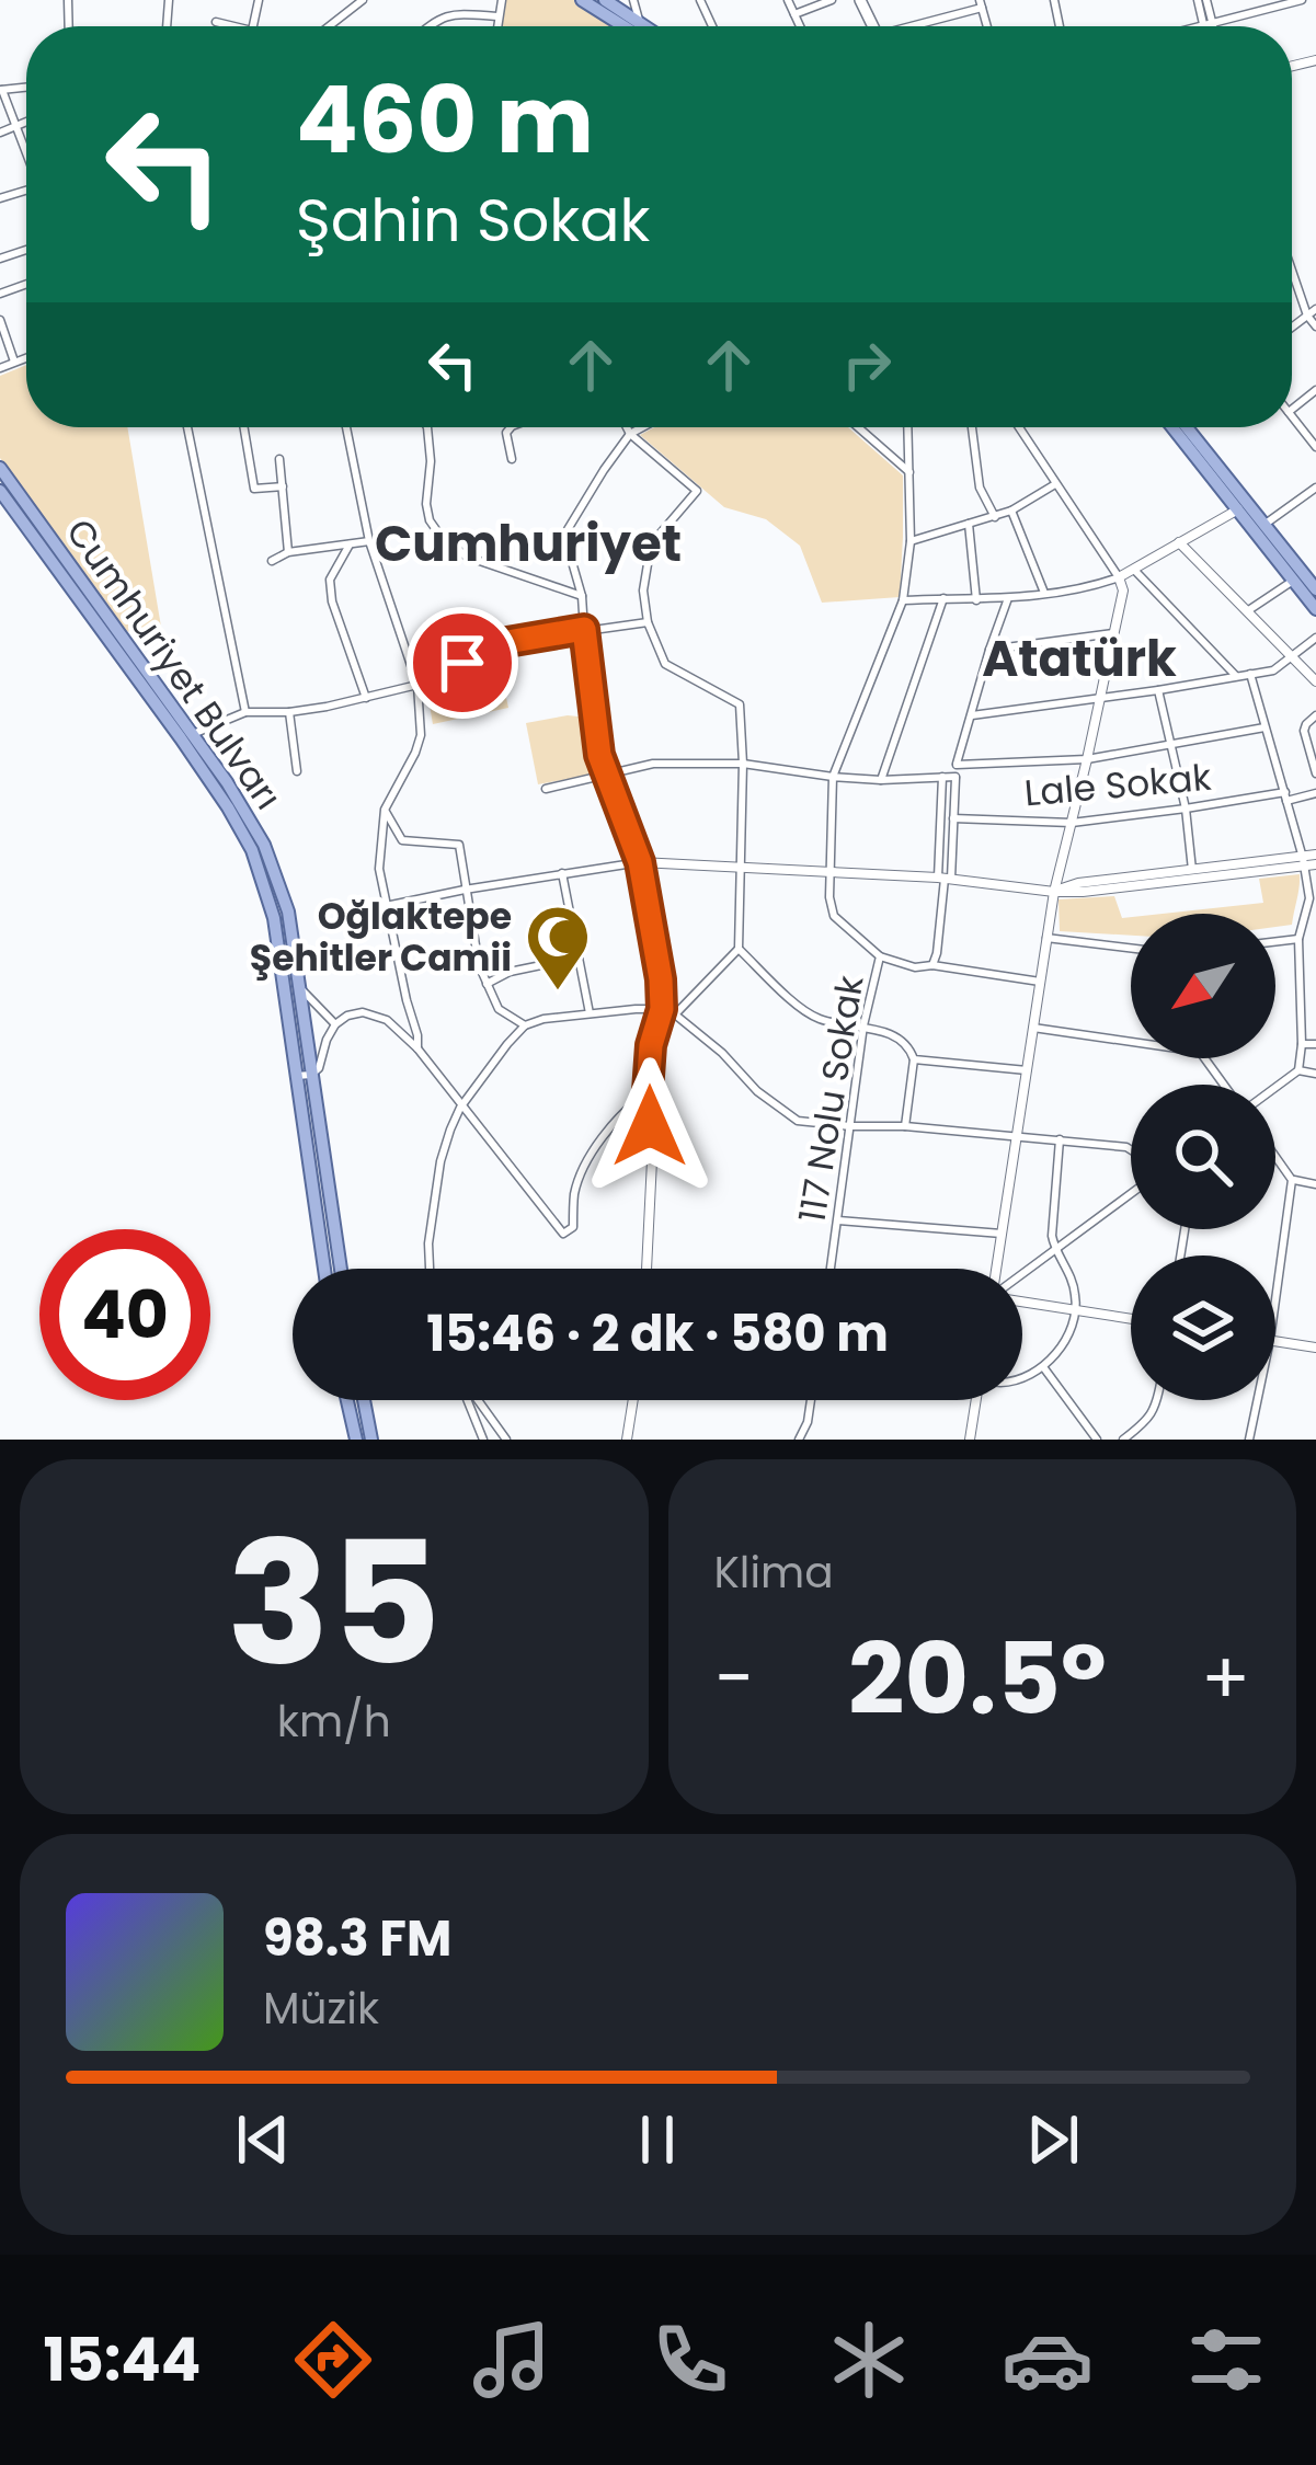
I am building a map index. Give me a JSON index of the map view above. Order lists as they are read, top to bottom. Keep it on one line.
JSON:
{"streets":{"main road":["Cumhuriyet Bulvarı"],"street":["Lale Sokak","117 Nolu Sokak"]},"districts":["Cumhuriyet","Atatürk"],"places":{"mosque":["Oğlaktepe Şehitler Camii"]},"north":"bottom left","page":{"turn":["460 m","Şahin Sokak"],"limit":"40","trip":"15:46 · 2 dk · 580 m","tile":[["35","km/h"],"Klima"],"heat":["−","20.5°","+"],"song":["98.3 FM","Müzik"],"tabs":"15:44"}}
